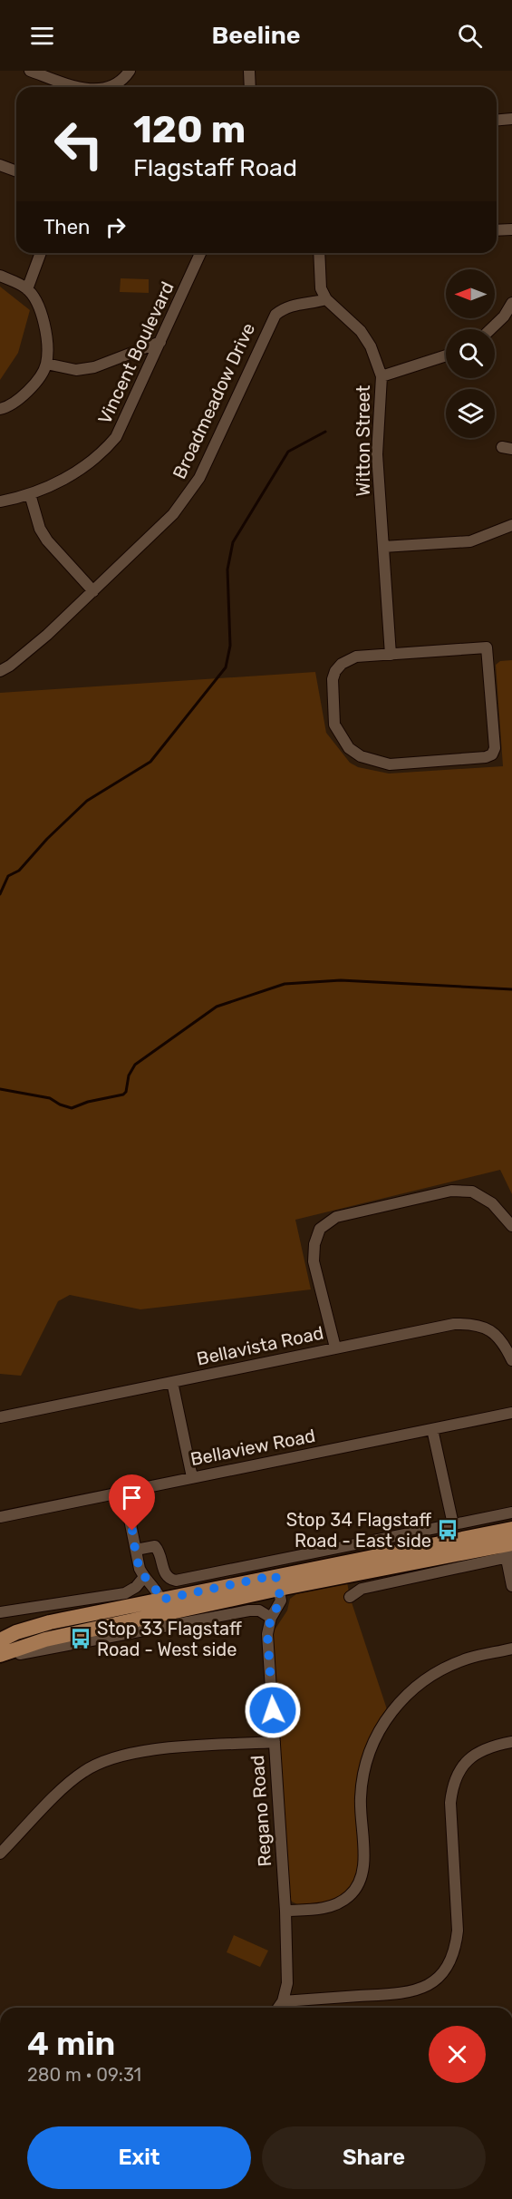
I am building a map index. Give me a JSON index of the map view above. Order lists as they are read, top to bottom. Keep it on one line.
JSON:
{"streets":{"street":["Vincent Boulevard","Broadmeadow Drive","Witton Street","Bellavista Road","Bellaview Road","Regano Road"]},"crossings":[["Broadmeadow Drive","Witton Street"]],"places":{"bus stop":["Stop 34 Flagstaff Road - East side","Stop 33 Flagstaff Road - West side"]},"north":"left","page":{"header":"Beeline","turn":["120 m","Flagstaff Road"],"then":"Then","heading":["4 min","280 m · 09:31"],"buttons":["Exit","Share"]}}
